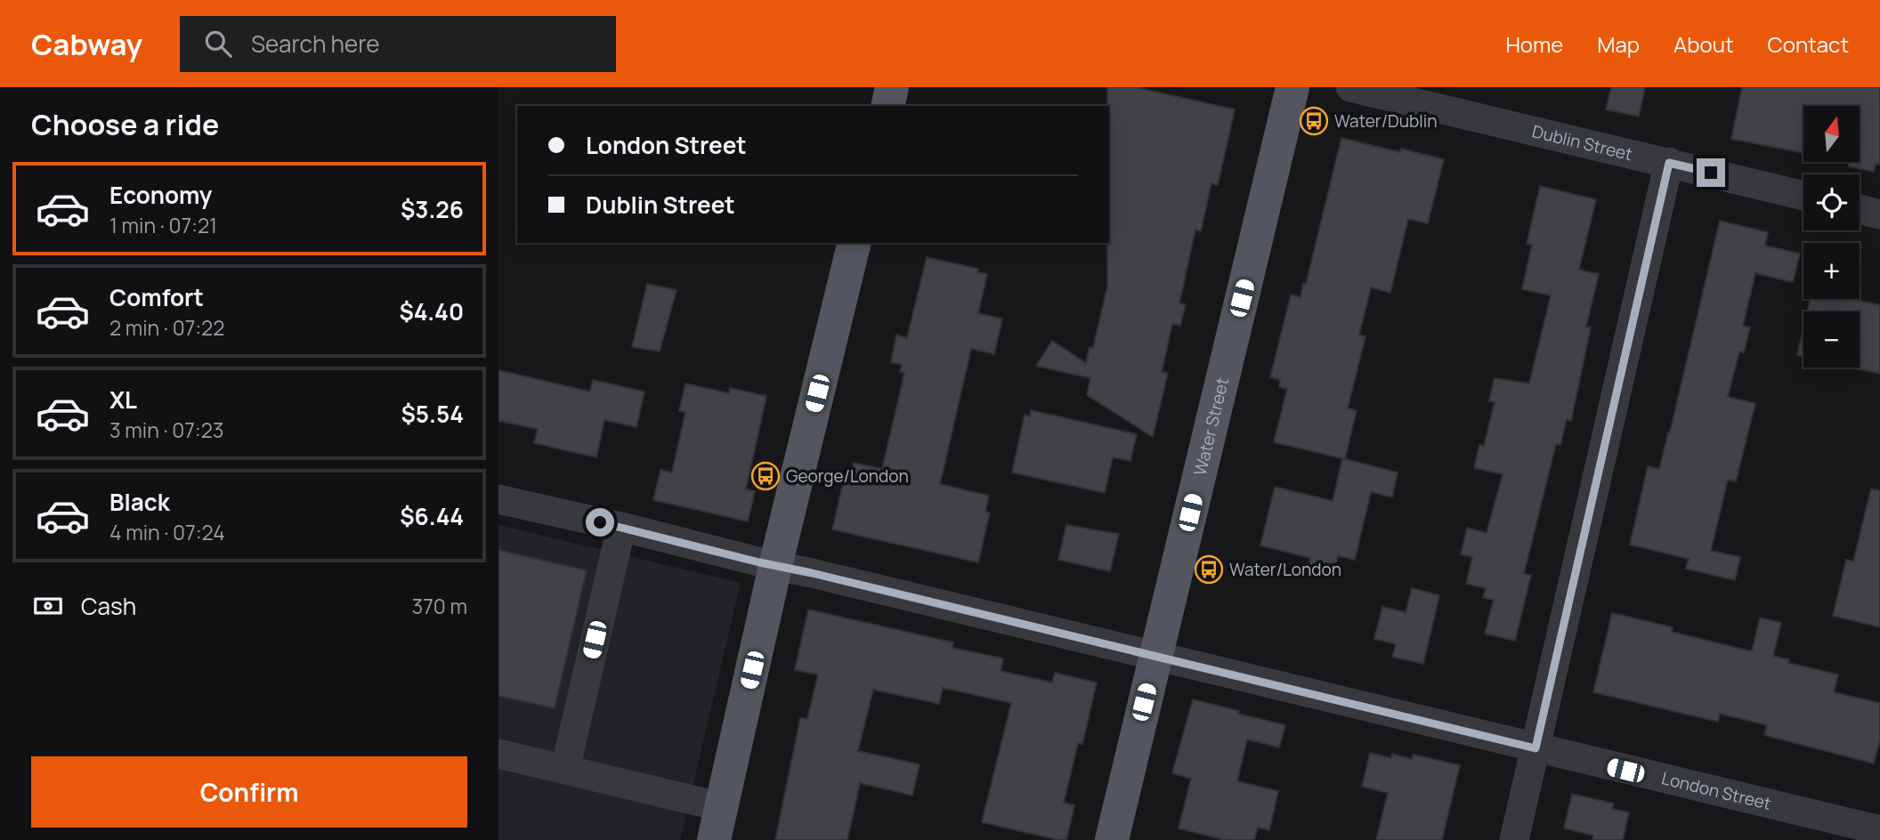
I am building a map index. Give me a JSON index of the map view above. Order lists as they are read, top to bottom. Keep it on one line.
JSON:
{"streets":{"main road":["Water Street"],"street":["Dublin Street","London Street"]},"crossings":[["Water Street","London Street"]],"places":{"bus stop":["Water/Dublin","George/London","Water/London"]},"north":"top","page":{"header":"Cabway","search":"Search here","nav":["Home","Map","About","Contact"],"heading":"Choose a ride","map_buttons":["+","−"],"banner":["London Street","Dublin Street"],"list":[{"name":"Economy","note":"1 min · 07:21","value":"$3.26"},{"name":"Comfort","note":"2 min · 07:22","value":"$4.40"},{"name":"XL","note":"3 min · 07:23","value":"$5.54"},{"name":"Black","note":"4 min · 07:24","value":"$6.44"}],"pay":["Cash","370 m"],"buttons":"Confirm"}}
